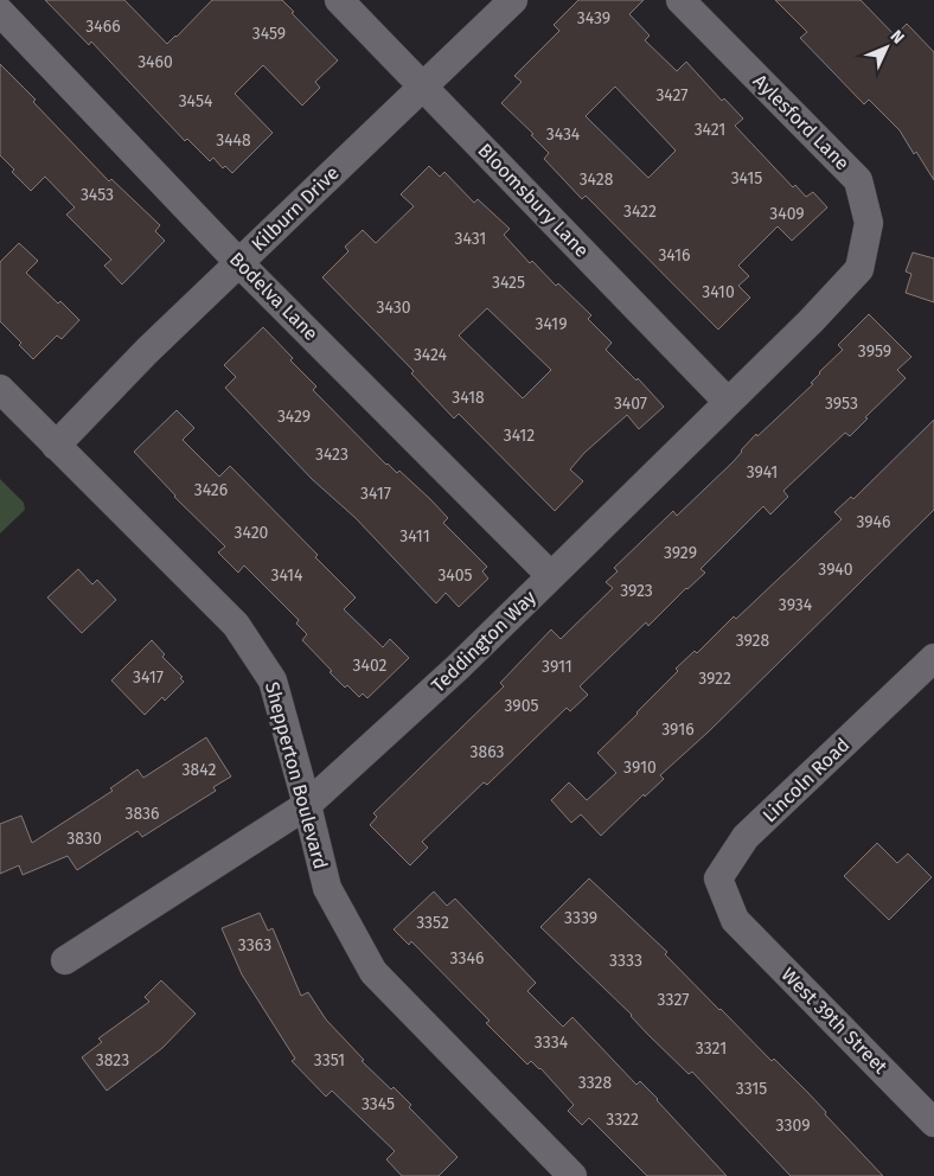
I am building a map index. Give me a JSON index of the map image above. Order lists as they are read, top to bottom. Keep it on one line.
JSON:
{"streets":{"street":["Aylesford Lane","Bloomsbury Lane","Kilburn Drive","Bodelva Lane","Teddington Way","Shepperton Boulevard","Lincoln Road","West 39th Street"]},"crossings":[["Aylesford Lane","Teddington Way"],["Bloomsbury Lane","Kilburn Drive"],["Bloomsbury Lane","Teddington Way"],["Kilburn Drive","Bodelva Lane"],["Kilburn Drive","Shepperton Boulevard"],["Bodelva Lane","Teddington Way"],["Teddington Way","Shepperton Boulevard"],["Lincoln Road","West 39th Street"]],"house_numbers":["3439","3466","3459","3460","3427","3454","3421","3434","3448","3415","3428","3453","3422","3409","3431","3416","3425","3410","3430","3419","3959","3424","3418","3407","3953","3429","3412","3423","3941","3426","3417","3946","3420","3411","3929","3940","3414","3405","3923","3934","3928","3402","3911","3417","3922","3905","3916","3863","3910","3842","3836","3830","3339","3352","3363","3346","3333","3327","3334","3321","3823","3351","3328","3315","3345","3322","3309"],"north":"top right"}
